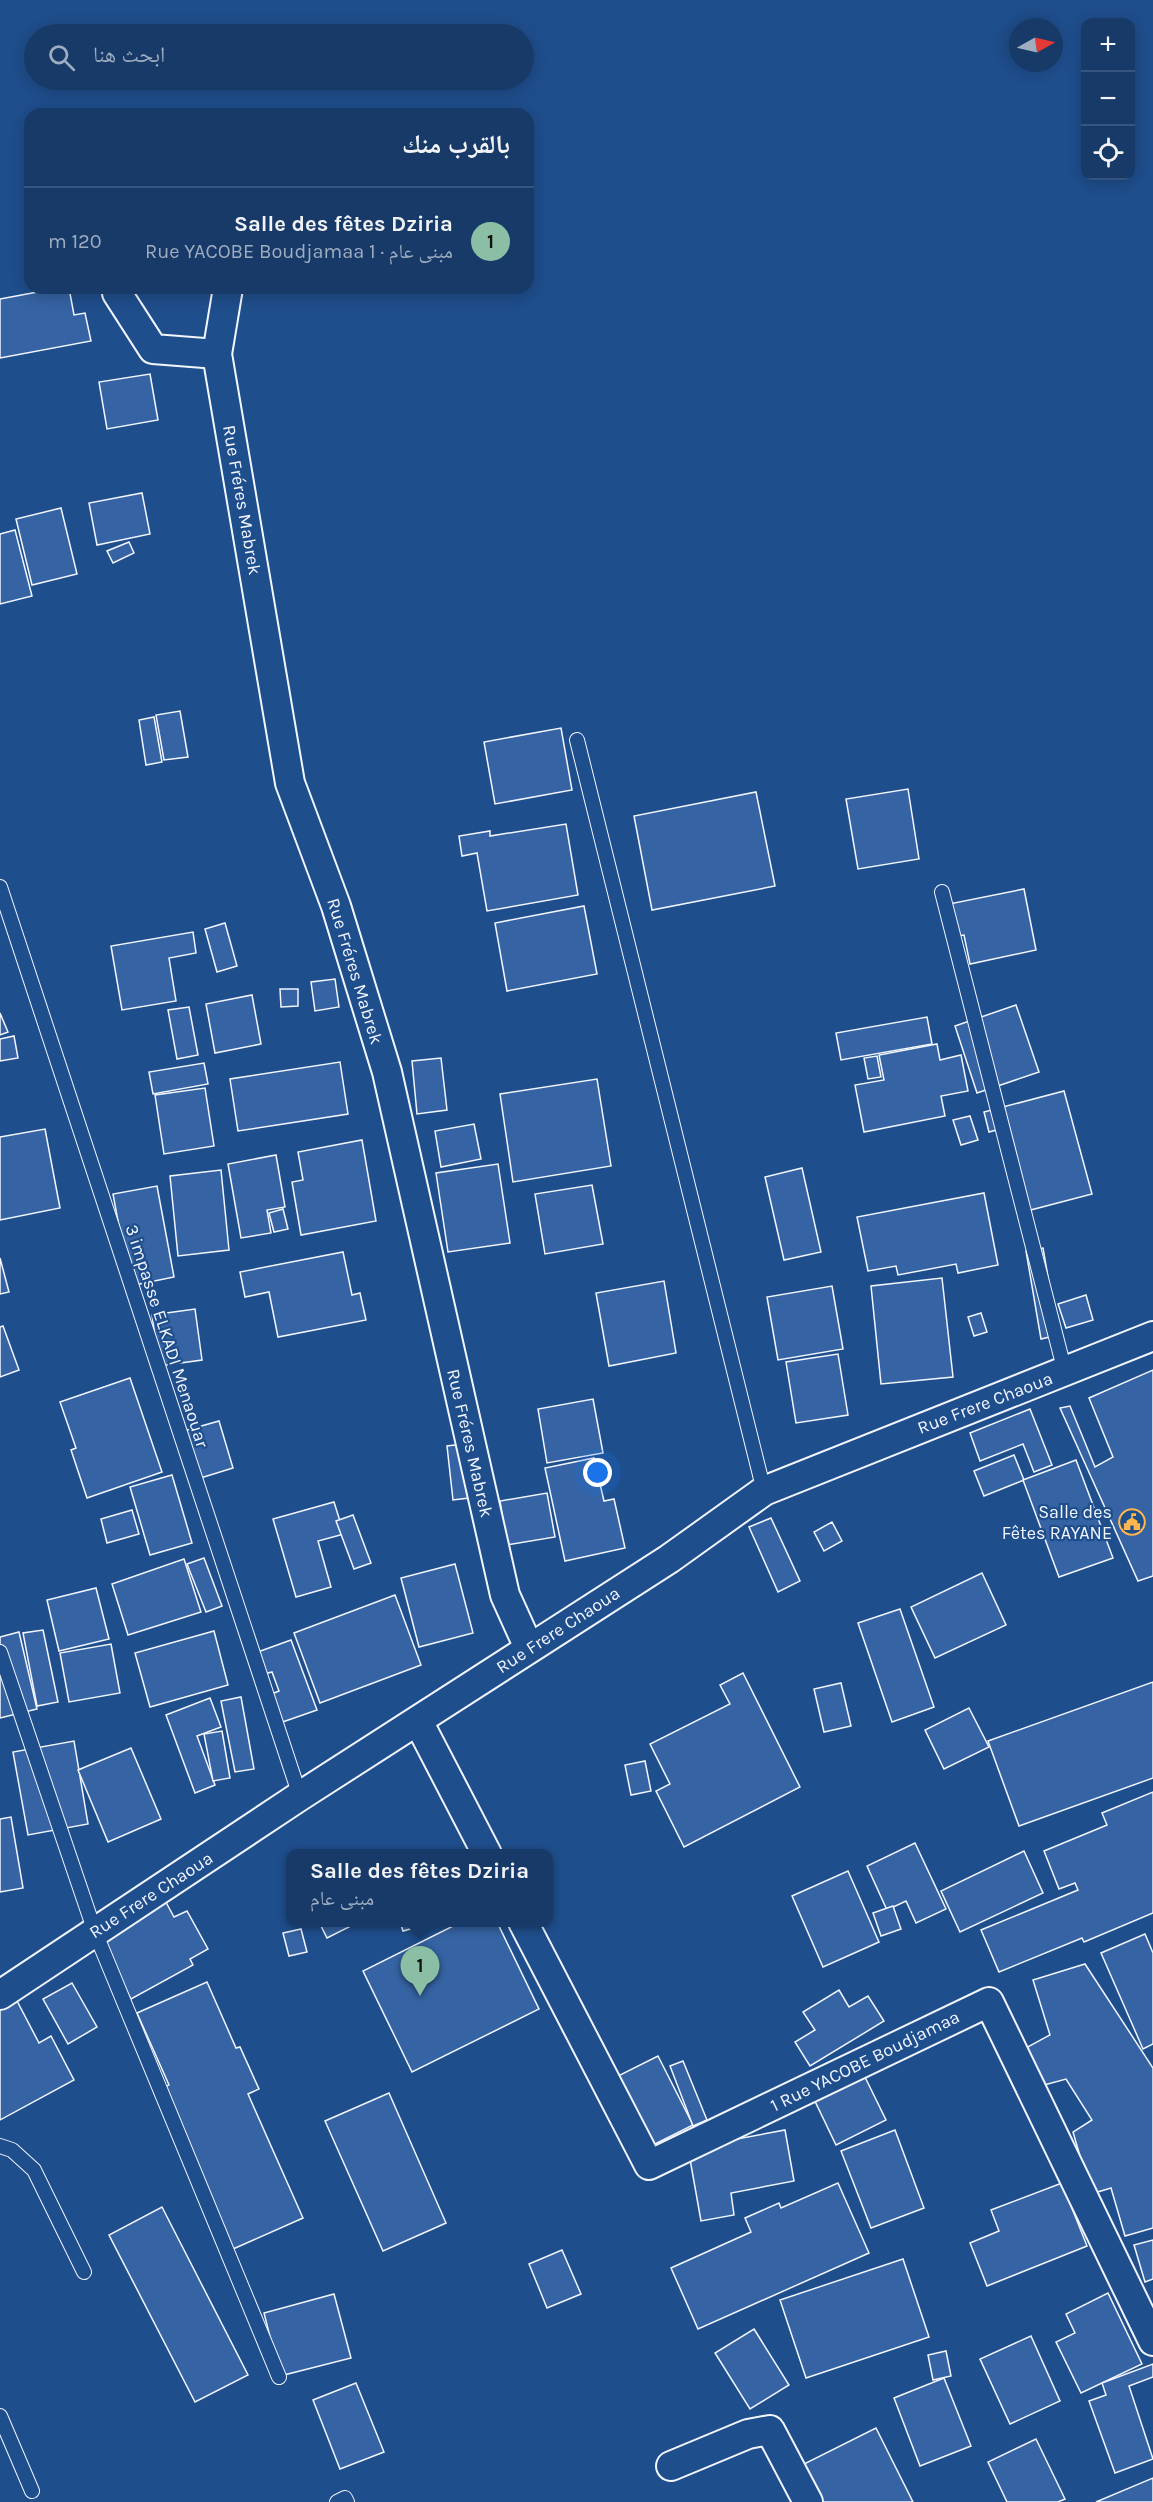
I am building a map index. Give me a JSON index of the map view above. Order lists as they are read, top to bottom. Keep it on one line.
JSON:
{"streets":{"street":["Rue Fréres Mabrek","Rue Frere Chaoua","1 Rue YACOBE Boudjamaa"],"lane":["3 impasse ELKADI Menaouar"]},"crossings":[["Rue Fréres Mabrek","Rue Frere Chaoua"],["3 impasse ELKADI Menaouar","Rue Frere Chaoua"]],"places":{"public building":["Salle des Fêtes RAYANE"]},"north":"right","page":{"map_buttons":["+","−"],"search":"ابحث هنا","heading":"بالقرب منك","list":[{"mark":"1","name":"Salle des fêtes Dziria","note":"مبنى عام · 1 Rue YACOBE Boudjamaa","value":"120 m"}],"popup":["Salle des fêtes Dziria","مبنى عام"],"pins":"1"}}
